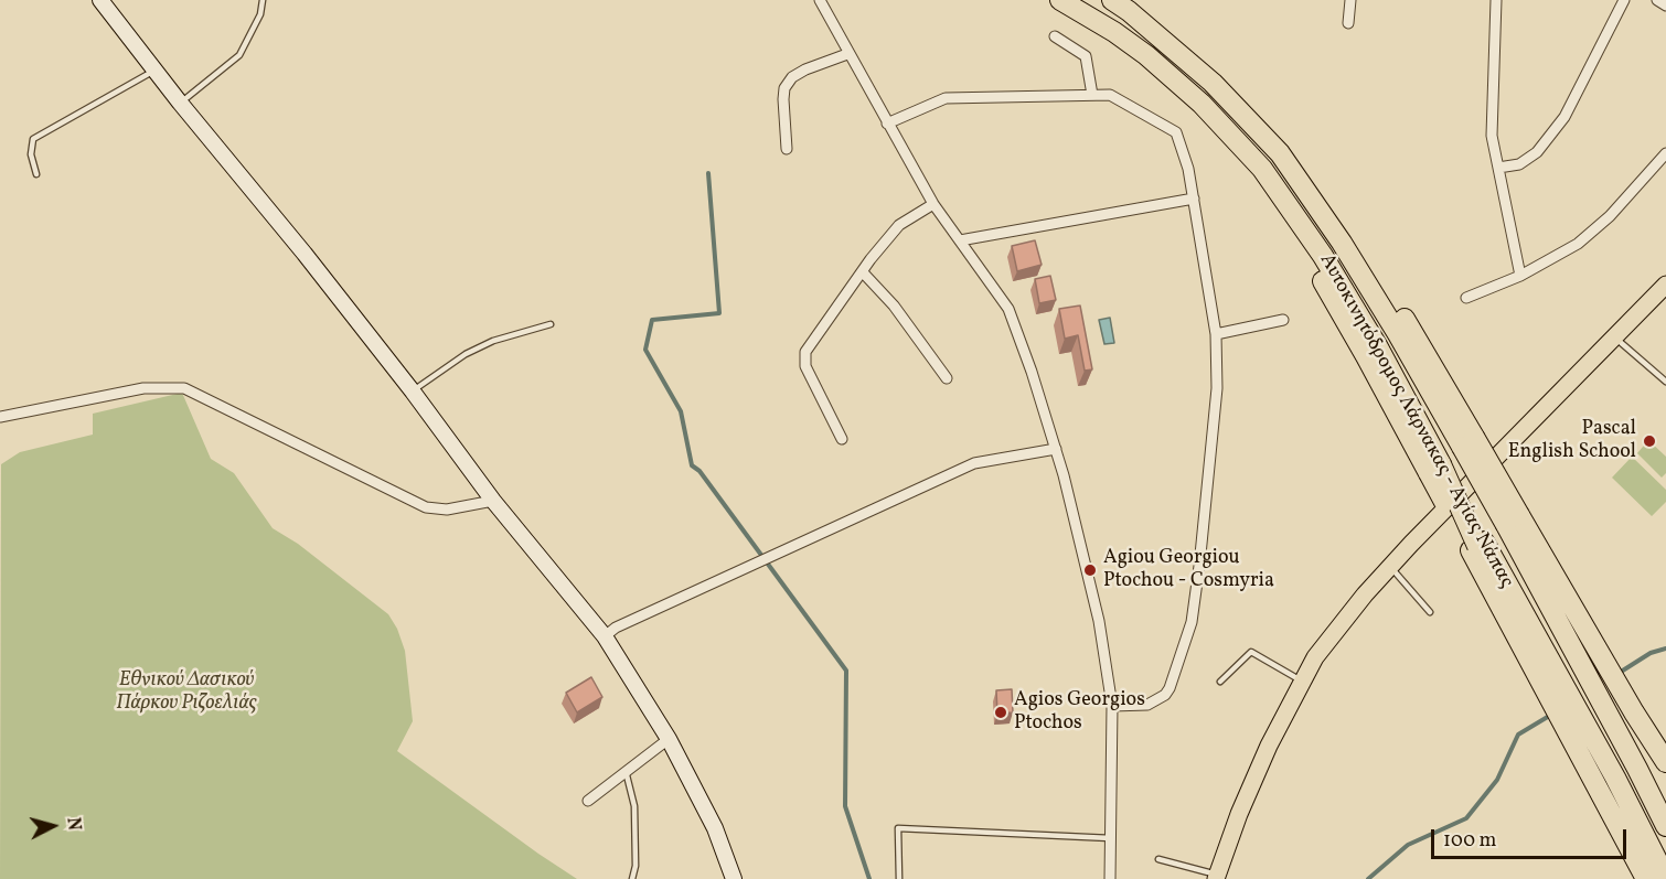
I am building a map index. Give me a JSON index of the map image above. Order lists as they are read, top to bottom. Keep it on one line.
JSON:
{"streets":{"highway":["Αυτοκινητόδρομος Λάρνακας - Αγίας Νάπας"]},"parks":["Εθνικού Δασικού Πάρκου Ριζοελιάς"],"places":["Pascal English School","Agiou Georgiou Ptochou - Cosmyria","Agios Georgios Ptochos"],"scale_bar":"100 m","north":"right"}
